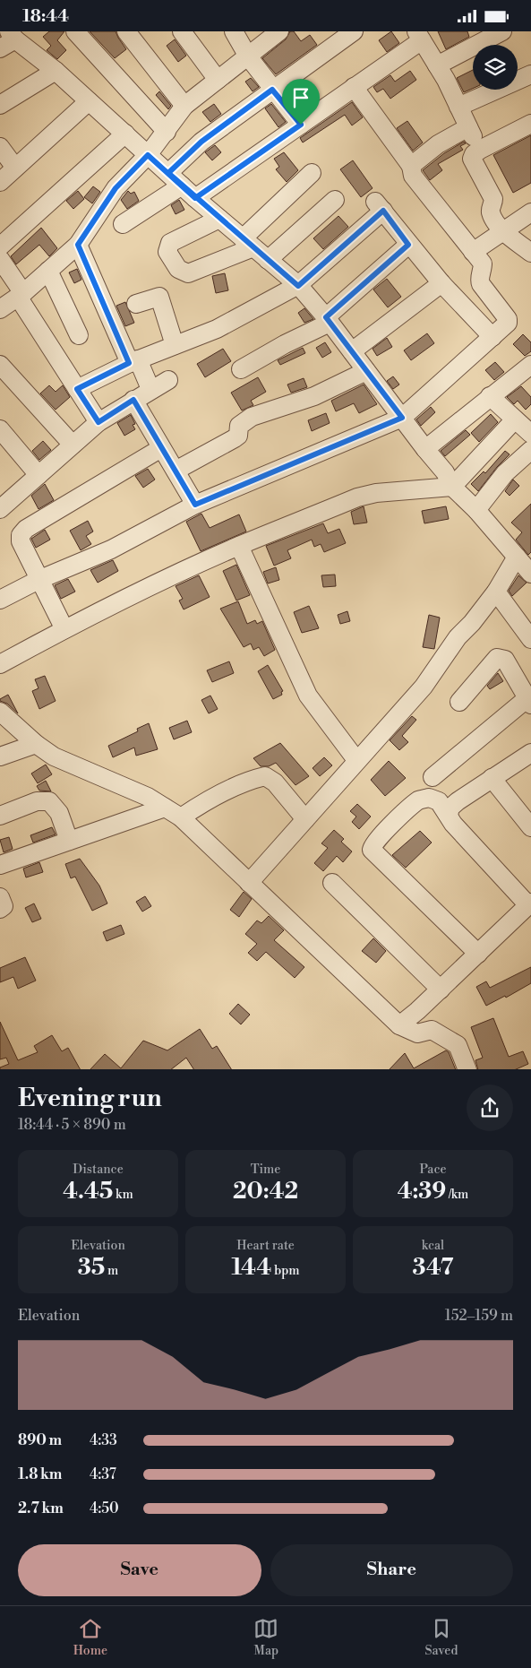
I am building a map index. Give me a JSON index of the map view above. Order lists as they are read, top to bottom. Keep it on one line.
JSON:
{"page":{"status":"18:44","heading":["Evening run","18:44 · 5 × 890 m"],"stats":[["Distance","4.45 km"],["Time","20:42"],["Pace","4:39 /km"],["Elevation","35 m"],["Heart rate","144 bpm"],["kcal","347"]],"chart":["Elevation","152–159 m"],"list":[{"name":"890 m","note":"4:33"},{"name":"1.8 km","note":"4:37"},{"name":"2.7 km","note":"4:50"}],"buttons":["Save","Share"],"tabs":["Home","Map","Saved"]}}
